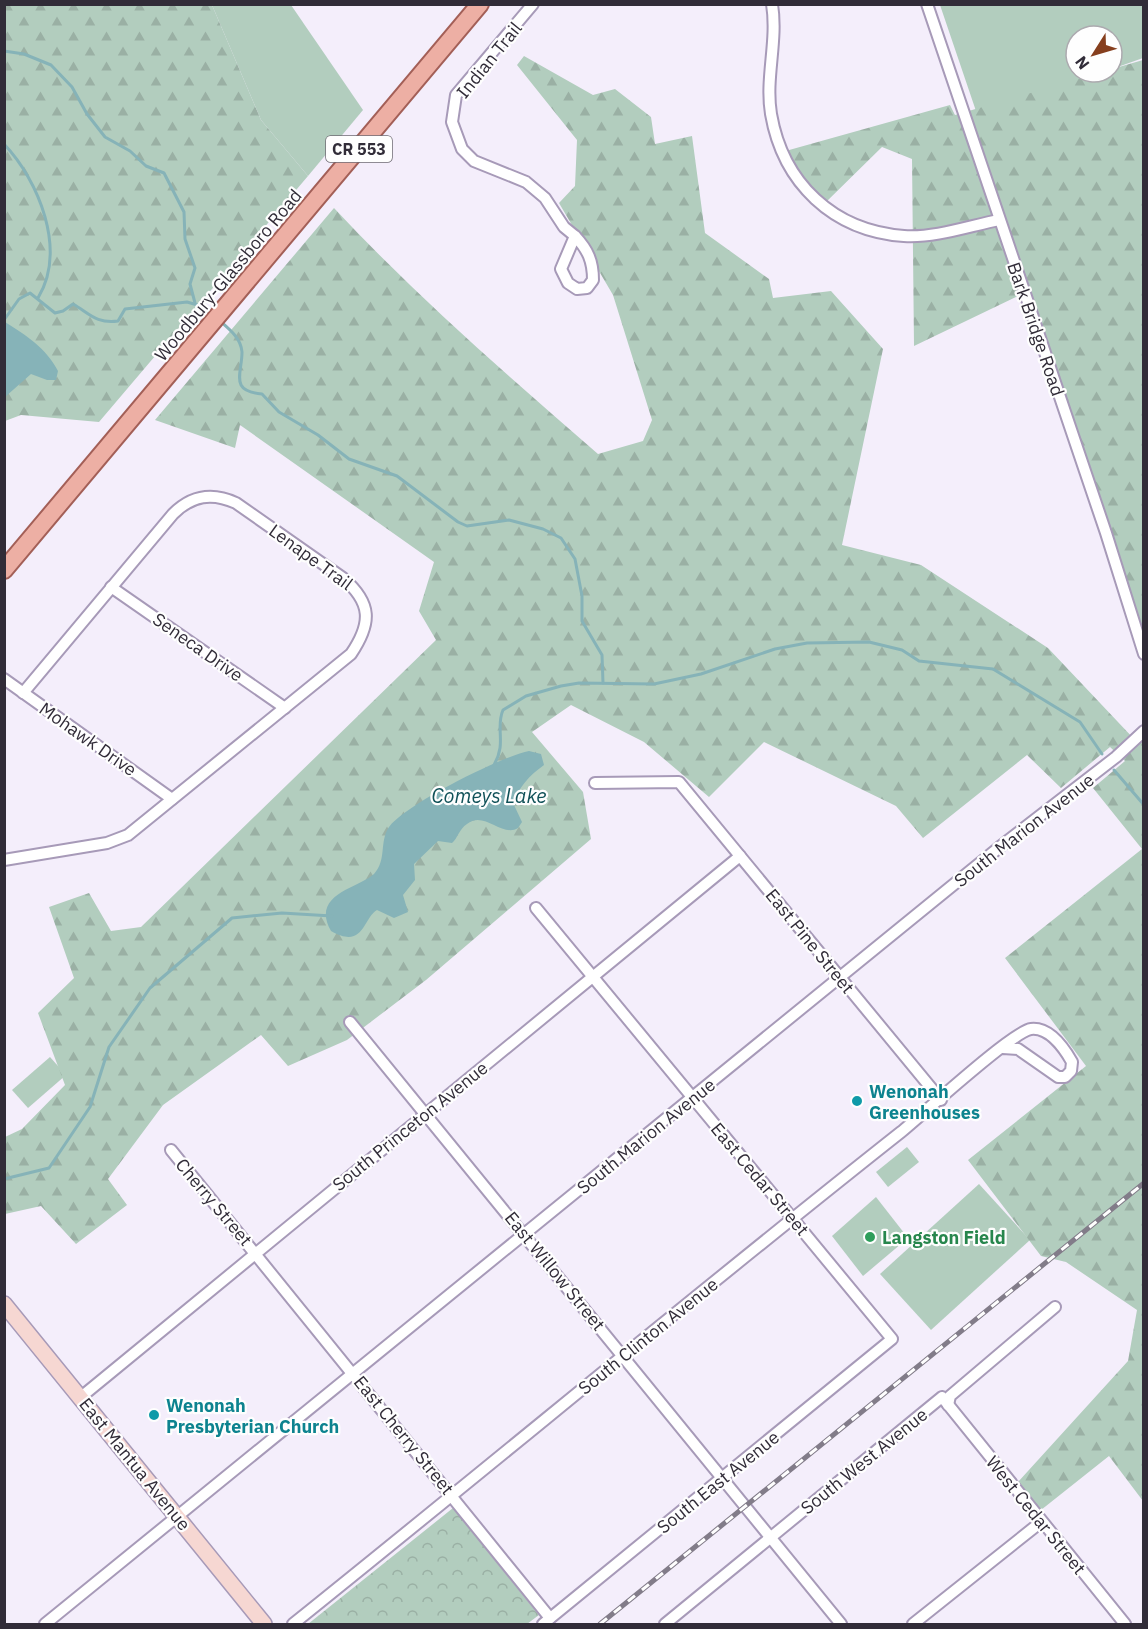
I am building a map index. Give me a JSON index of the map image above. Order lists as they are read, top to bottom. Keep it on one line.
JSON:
{"streets":{"main road":["CR 553","Woodbury-Glassboro Road"],"street":["Indian Trail","Bark Bridge Road","Lenape Trail","Seneca Drive","Mohawk Drive","South Marion Avenue","East Pine Street","South Princeton Avenue","East Cedar Street","Cherry Street","East Willow Street","South Clinton Avenue","East Cherry Street","South West Avenue","East Mantua Avenue","South East Avenue","West Cedar Street"]},"crossings":[["Lenape Trail","Seneca Drive"],["Lenape Trail","Mohawk Drive"],["South Marion Avenue","East Pine Street"],["South Marion Avenue","East Cedar Street"],["South Marion Avenue","East Willow Street"],["South Marion Avenue","East Cherry Street"],["South Marion Avenue","East Mantua Avenue"],["East Pine Street","South Princeton Avenue"],["East Pine Street","South Clinton Avenue"],["South Princeton Avenue","East Cedar Street"],["South Princeton Avenue","Cherry Street"],["South Princeton Avenue","East Willow Street"],["South Princeton Avenue","East Cherry Street"],["South Princeton Avenue","East Mantua Avenue"],["East Cedar Street","South Clinton Avenue"],["East Cedar Street","South East Avenue"],["Cherry Street","East Cherry Street"],["East Willow Street","South Clinton Avenue"],["East Willow Street","South West Avenue"],["East Willow Street","South East Avenue"],["South Clinton Avenue","East Cherry Street"],["East Cherry Street","South East Avenue"],["South West Avenue","West Cedar Street"]],"water":["Comeys Lake"],"places":["Wenonah Greenhouses","Langston Field","Wenonah Presbyterian Church"],"north":"bottom left"}
